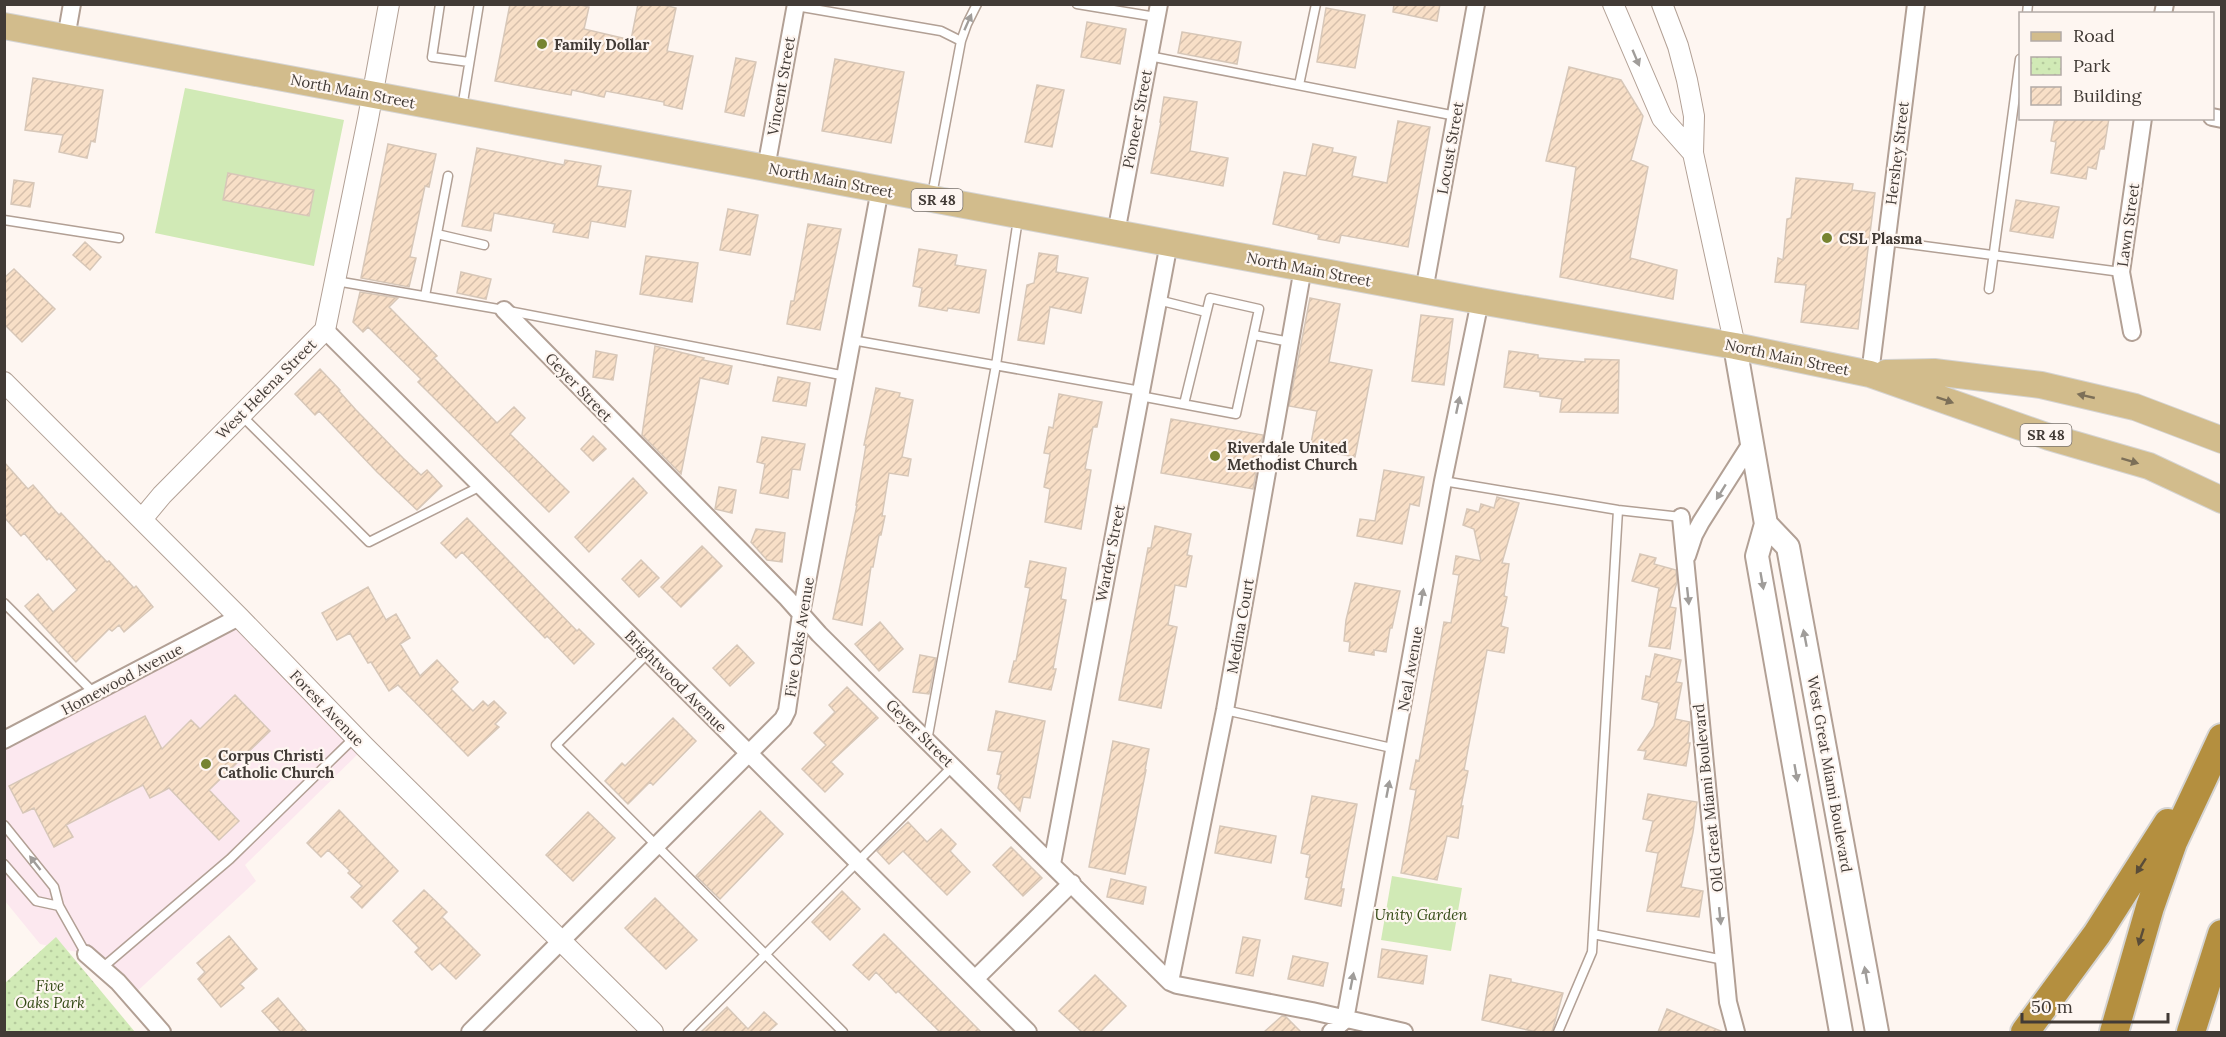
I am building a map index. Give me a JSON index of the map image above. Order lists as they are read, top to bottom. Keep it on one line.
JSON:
{"streets":{"main road":["North Main Street","SR 48","West Great Miami Boulevard"],"street":["Vincent Street","Pioneer Street","Locust Street","Hershey Street","Lawn Street","Geyer Street","West Helena Street","Warder Street","Medina Court","Five Oaks Avenue","Neal Avenue","Homewood Avenue","Brightwood Avenue","Forest Avenue","Old Great Miami Boulevard"]},"crossings":[["Vincent Street","North Main Street"],["North Main Street","Pioneer Street"],["North Main Street","Locust Street"],["North Main Street","Hershey Street"],["North Main Street","West Helena Street"],["North Main Street","Warder Street"],["North Main Street","Medina Court"],["North Main Street","Five Oaks Avenue"],["North Main Street","Neal Avenue"],["Geyer Street","Warder Street"],["Geyer Street","Medina Court"],["Geyer Street","Five Oaks Avenue"],["Geyer Street","Neal Avenue"],["West Helena Street","Brightwood Avenue"],["West Helena Street","Forest Avenue"],["Five Oaks Avenue","Brightwood Avenue"],["Five Oaks Avenue","Forest Avenue"],["Homewood Avenue","Forest Avenue"]],"one_way":["Neal Avenue","Old Great Miami Boulevard"],"parks":["Unity Garden","Five Oaks Park"],"places":["Family Dollar","CSL Plasma","Riverdale United Methodist Church","Corpus Christi Catholic Church"],"legend":["Road","Park","Building"],"scale_bar":"50 m"}
